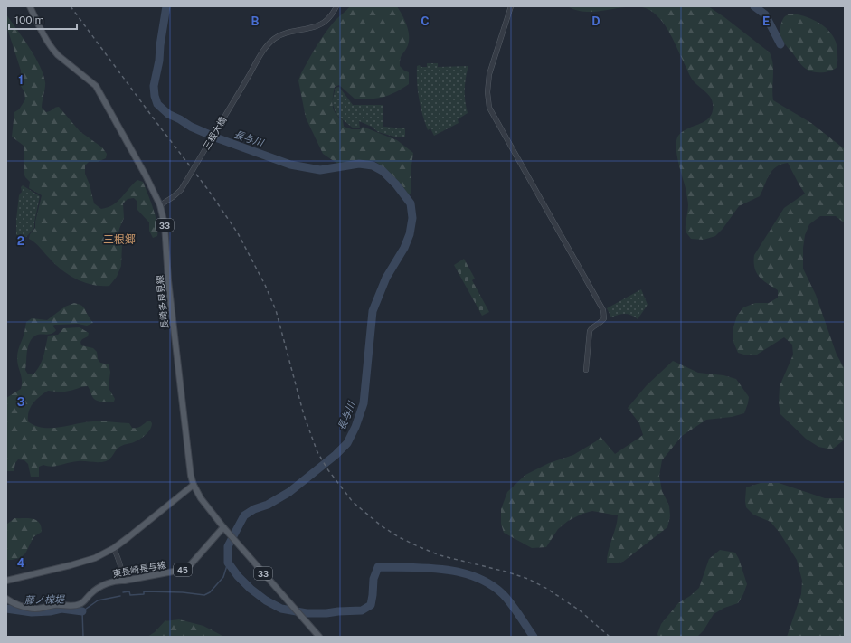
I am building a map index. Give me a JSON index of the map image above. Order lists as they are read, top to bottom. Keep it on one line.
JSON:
{"streets":{"main road":["33","長崎多良見線","東長崎長与線","45"],"street":["三根大橋"]},"crossings":[["三根大橋","長崎多良見線"],["長崎多良見線","東長崎長与線"]],"districts":["三根郷"],"water":["長与川","藤ノ棟堤"],"scale_bar":"100 m","grid":{"columns":["B","C","D","E"],"rows":["1","2","3","4"]}}
